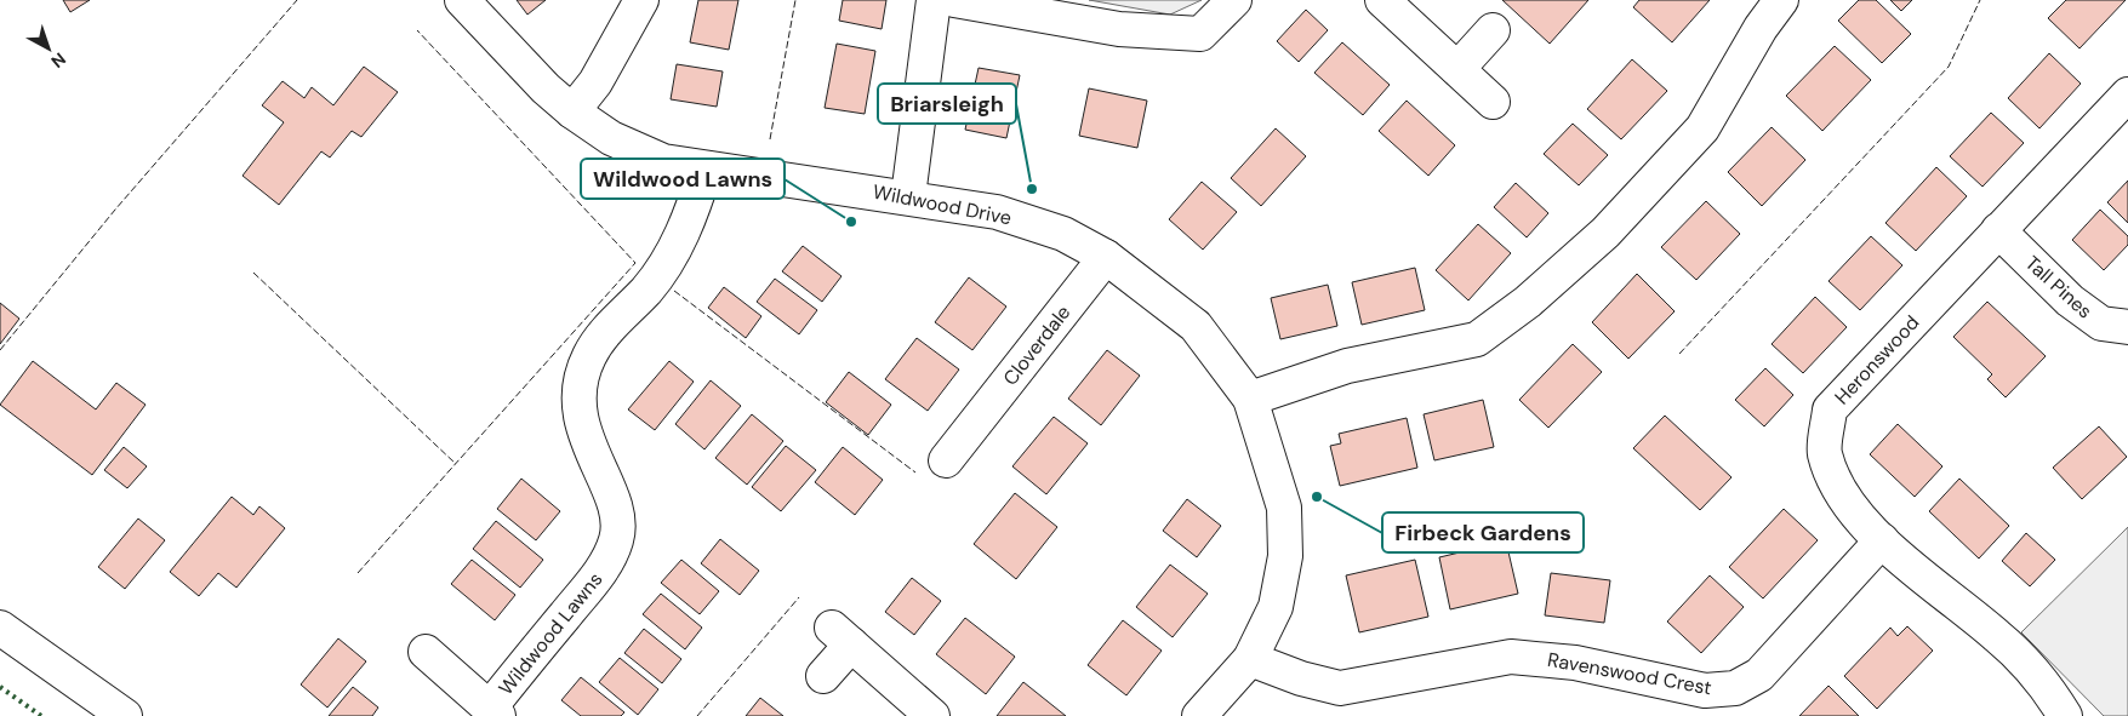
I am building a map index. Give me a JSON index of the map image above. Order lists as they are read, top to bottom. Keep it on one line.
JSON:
{"streets":{"street":["Wildwood Drive","Tall Pines","Cloverdale","Heronswood","Wildwood Lawns","Ravenswood Crest"]},"crossings":[["Wildwood Drive","Cloverdale"],["Wildwood Drive","Wildwood Lawns"],["Wildwood Drive","Ravenswood Crest"],["Tall Pines","Heronswood"],["Heronswood","Ravenswood Crest"]],"places":["Briarsleigh","Wildwood Lawns","Firbeck Gardens"],"north":"bottom right"}
